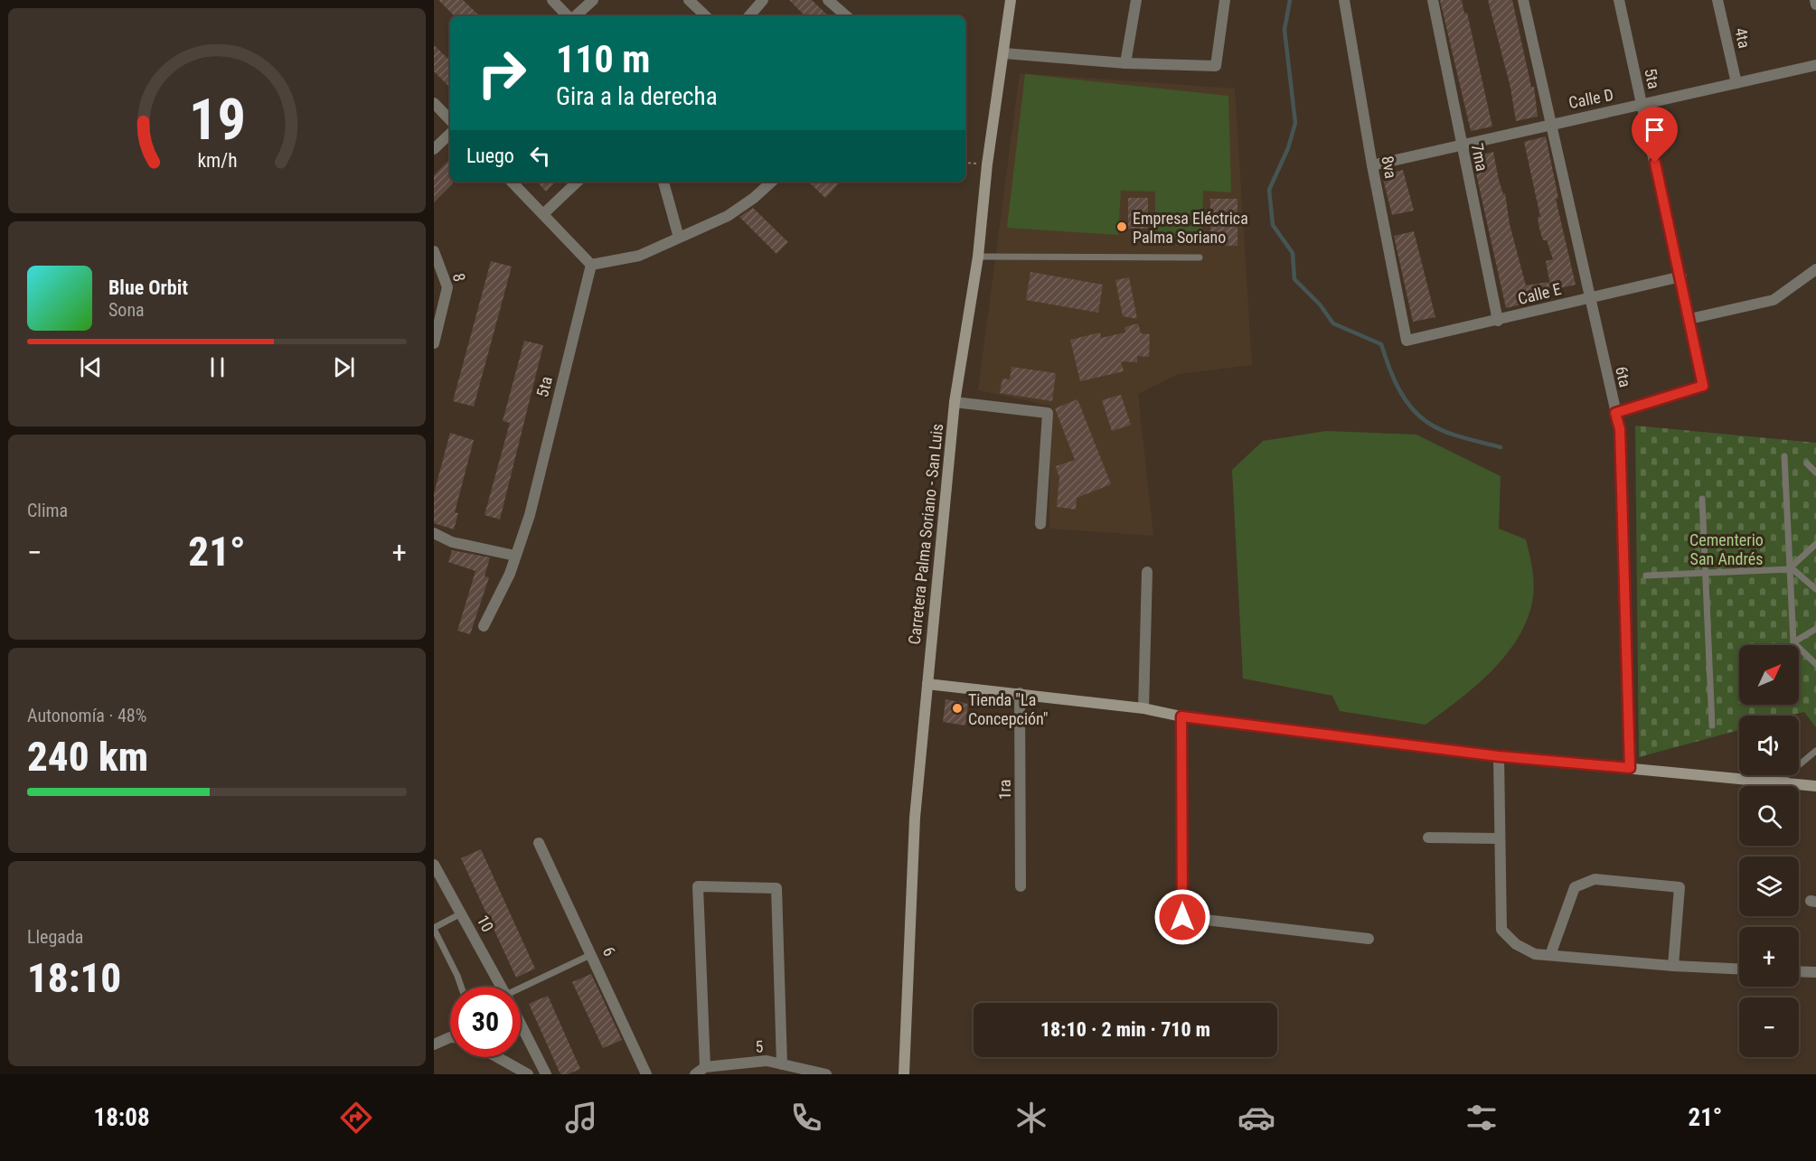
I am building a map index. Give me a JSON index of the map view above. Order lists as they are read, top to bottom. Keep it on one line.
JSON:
{"streets":{"main road":["Carretera Palma Soriano - San Luis"],"street":["4ta","5ta","Calle D","7ma","8va","8","Calle E","6ta","1ra","10","6","5"]},"crossings":[["4ta","Calle D"],["5ta","Calle D"],["5ta","Calle E"],["5ta","6ta"],["Calle D","7ma"],["Calle D","8va"],["Calle D","6ta"],["7ma","Calle E"],["8va","Calle E"],["Calle E","6ta"]],"parks":["Cementerio San Andrés"],"places":["Empresa Eléctrica Palma Soriano","Tienda \"La Concepción\""],"north":"top right","page":{"turn":["110 m","Gira a la derecha"],"then":"Luego","song":["Blue Orbit","Sona"],"tile":["Clima",["Autonomía · 48%","240 km"],["Llegada","18:10"]],"heat":["−","21°","+"],"map_buttons":["+","−"],"limit":"30","trip":"18:10 · 2 min · 710 m","tabs":["18:08","21°"],"gauge":["19","km/h"]}}
